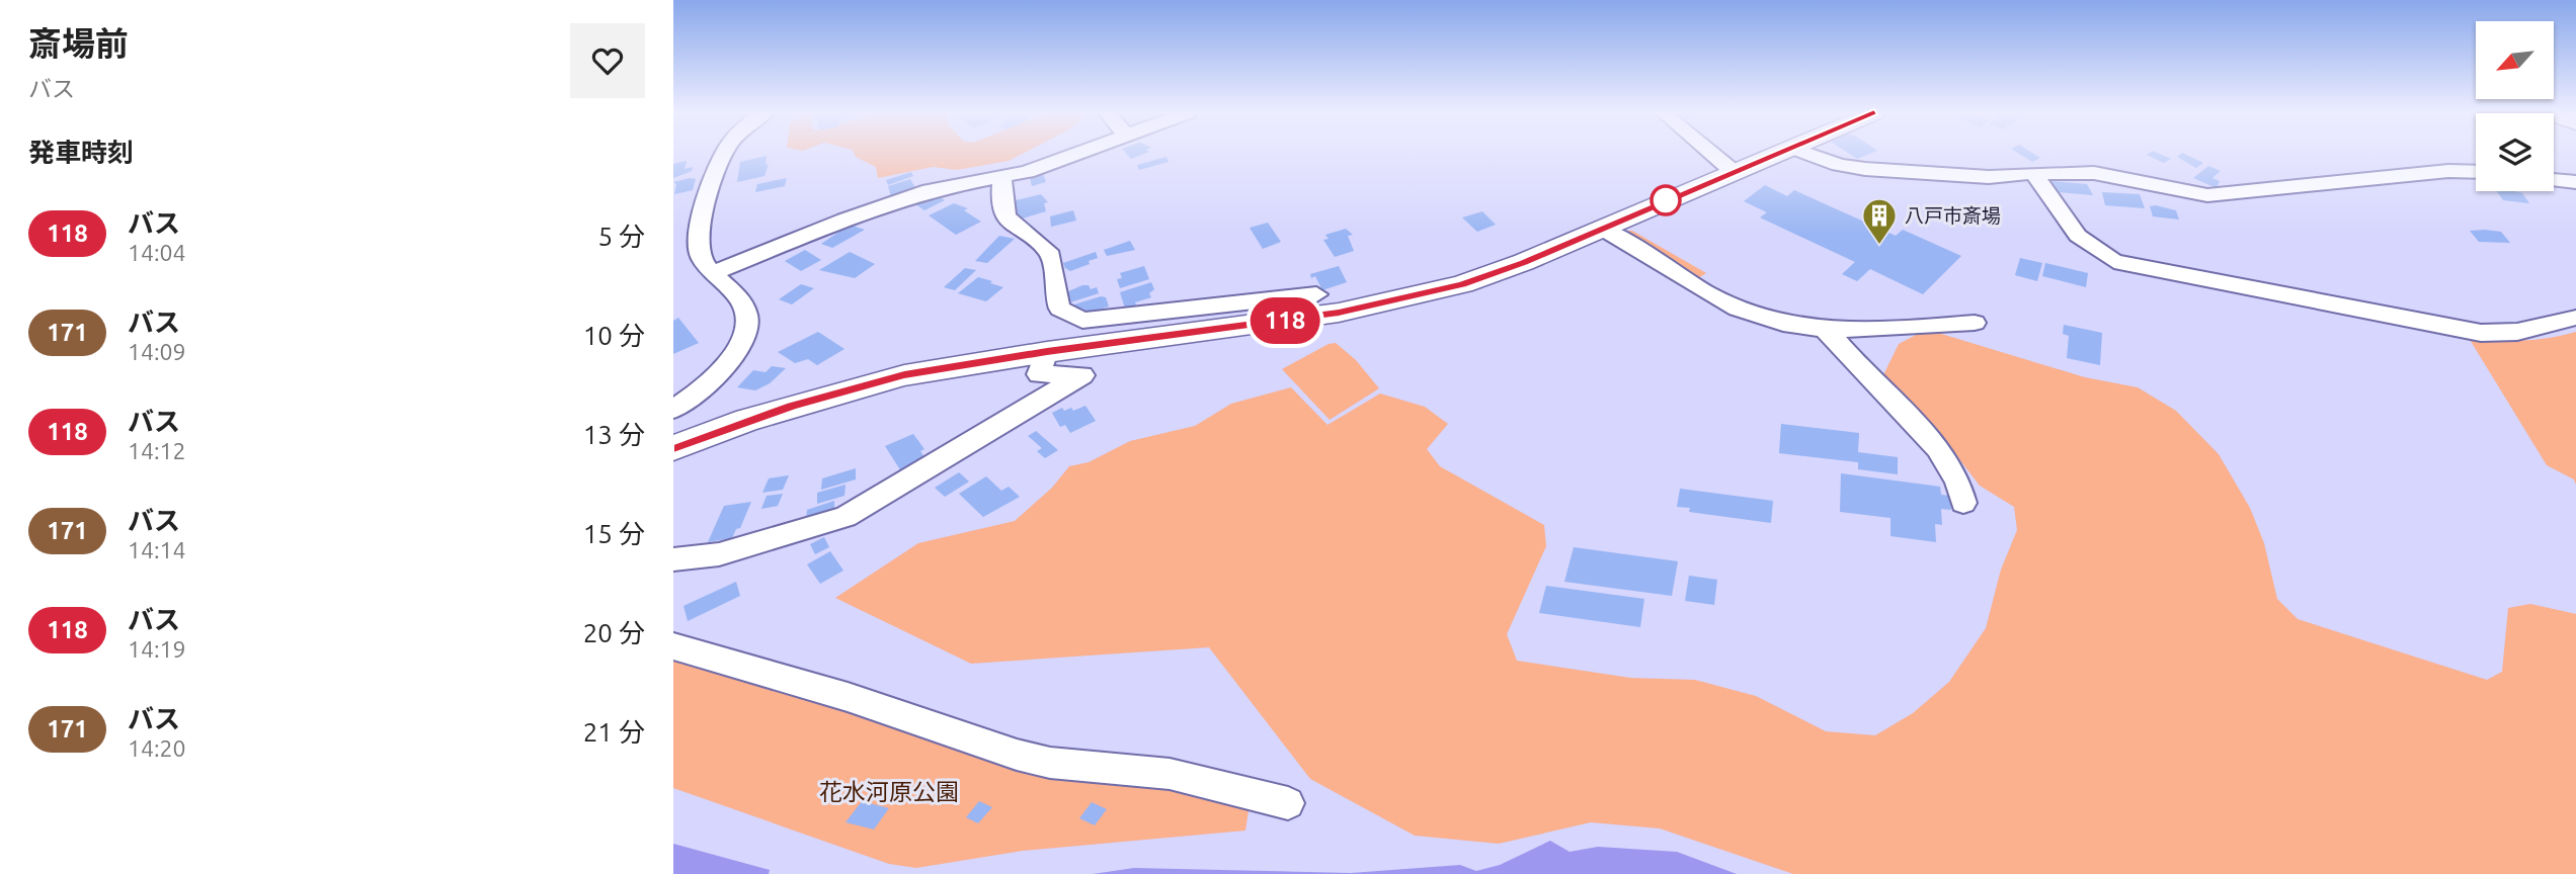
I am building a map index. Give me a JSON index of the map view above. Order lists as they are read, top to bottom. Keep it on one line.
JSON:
{"parks":["花水河原公園"],"places":{"building":["八戸市斎場"]},"lines":["bus line 118"],"north":"bottom left","page":{"heading":[["斎場前","バス"],"発車時刻"],"on_map":"118","list":[{"mark":"118","name":"バス","note":"14:04","value":"5 分"},{"mark":"171","name":"バス","note":"14:09","value":"10 分"},{"mark":"118","name":"バス","note":"14:12","value":"13 分"},{"mark":"171","name":"バス","note":"14:14","value":"15 分"},{"mark":"118","name":"バス","note":"14:19","value":"20 分"},{"mark":"171","name":"バス","note":"14:20","value":"21 分"}]}}
